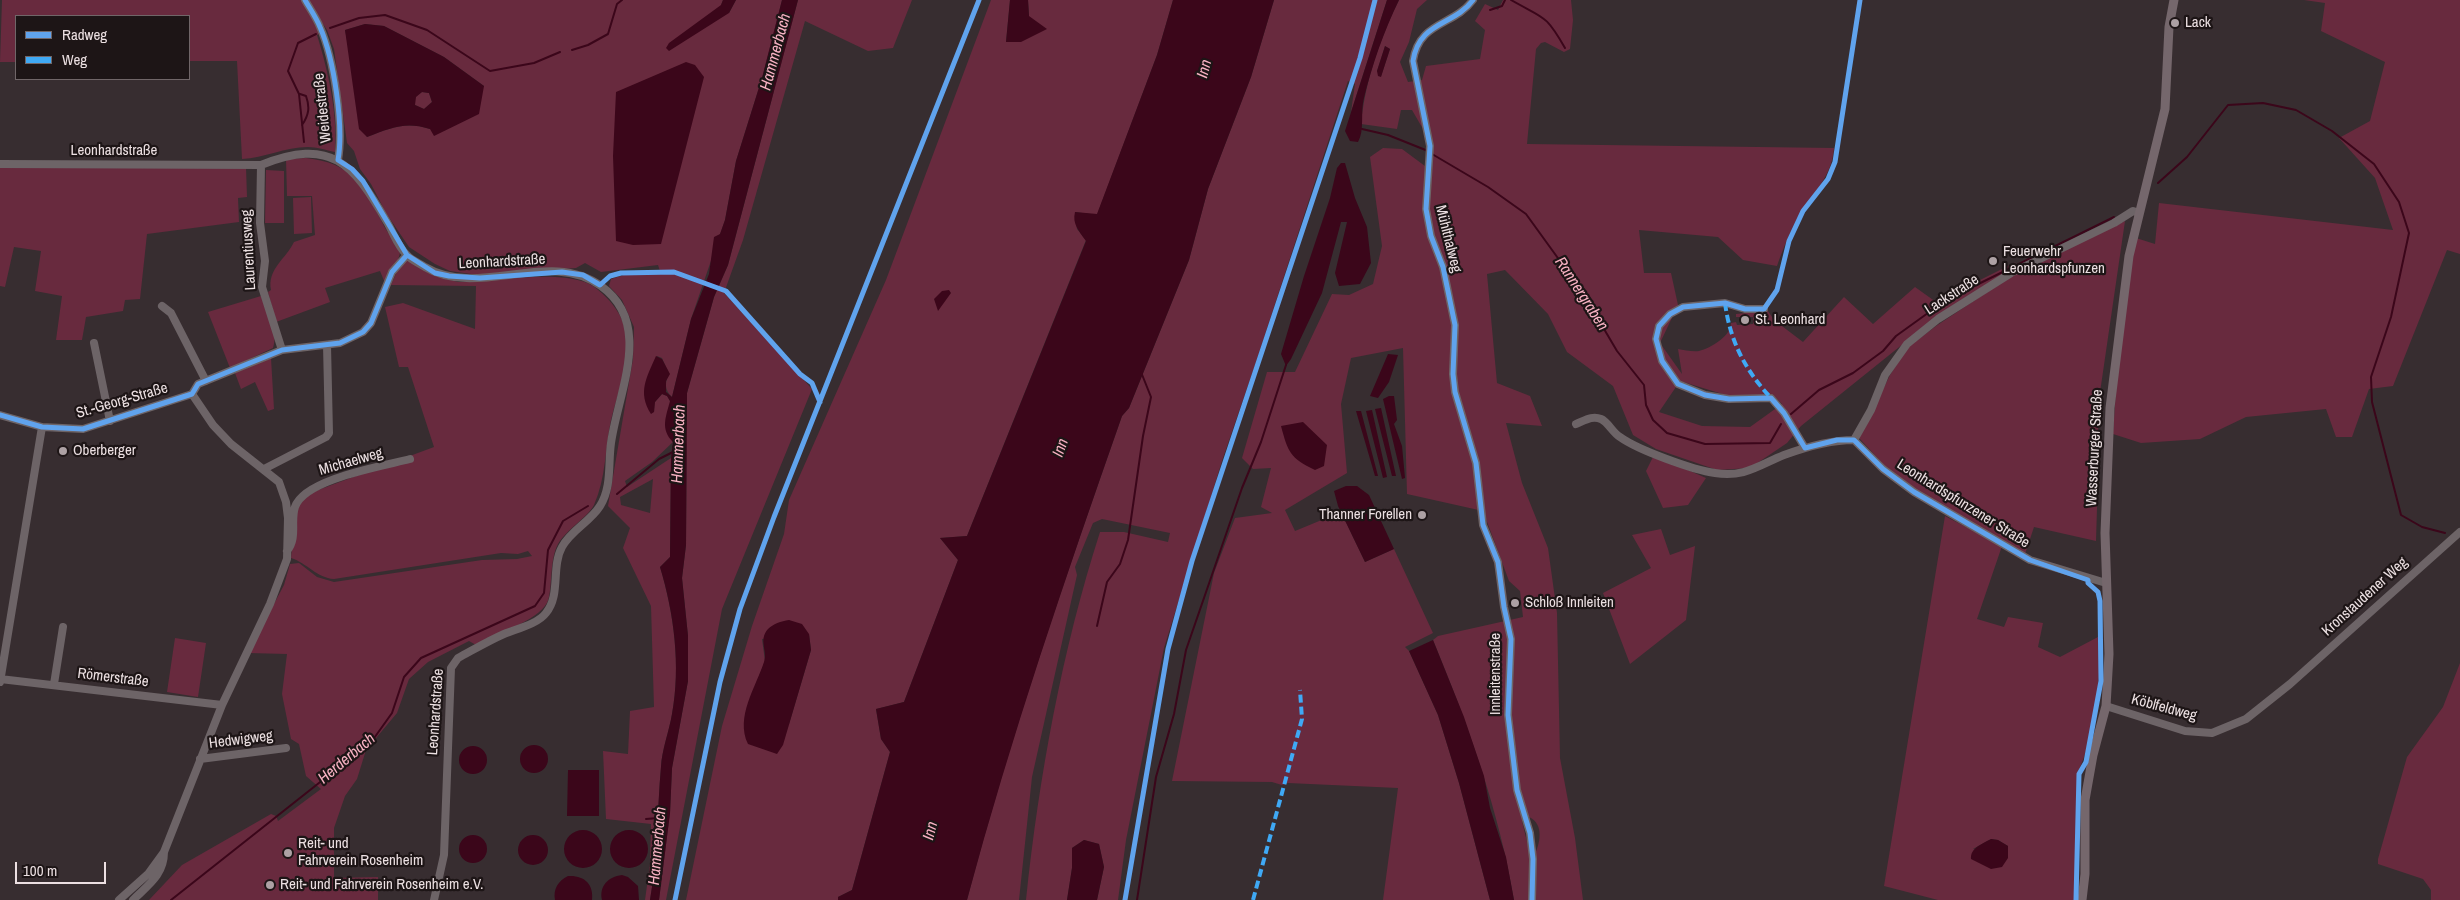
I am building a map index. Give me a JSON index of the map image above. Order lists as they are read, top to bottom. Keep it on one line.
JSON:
{"streets":{"main road":["Wasserburger Straße"],"street":["Weidestraße","Leonhardstraße","Mühlthalweg","Laurentiusweg","Lackstraße","St.-Georg-Straße","Michaelweg","Leonhardspfunzener Straße","Kronstaudener Weg","Innleitenstraße","Römerstraße","Köblfeldweg","Hedwigweg"]},"crossings":[["Weidestraße","Leonhardstraße"],["Leonhardstraße","Laurentiusweg"],["Mühlthalweg","Innleitenstraße"],["Lackstraße","Wasserburger Straße"],["Lackstraße","Leonhardspfunzener Straße"],["St.-Georg-Straße","Michaelweg"],["St.-Georg-Straße","Römerstraße"],["St.-Georg-Straße","Hedwigweg"],["Wasserburger Straße","Leonhardspfunzener Straße"],["Wasserburger Straße","Köblfeldweg"],["Kronstaudener Weg","Köblfeldweg"]],"water":["Hammerbach","Inn","Rannergraben","Herderbach"],"places":["Lack","Feuerwehr Leonhardspfunzen","St. Leonhard","Oberberger","Thanner Forellen","Schloß Innleiten","Reit- und Fahrverein Rosenheim","Reit- und Fahrverein Rosenheim e.V."],"legend":["Radweg","Weg"],"scale_bar":"100 m"}
